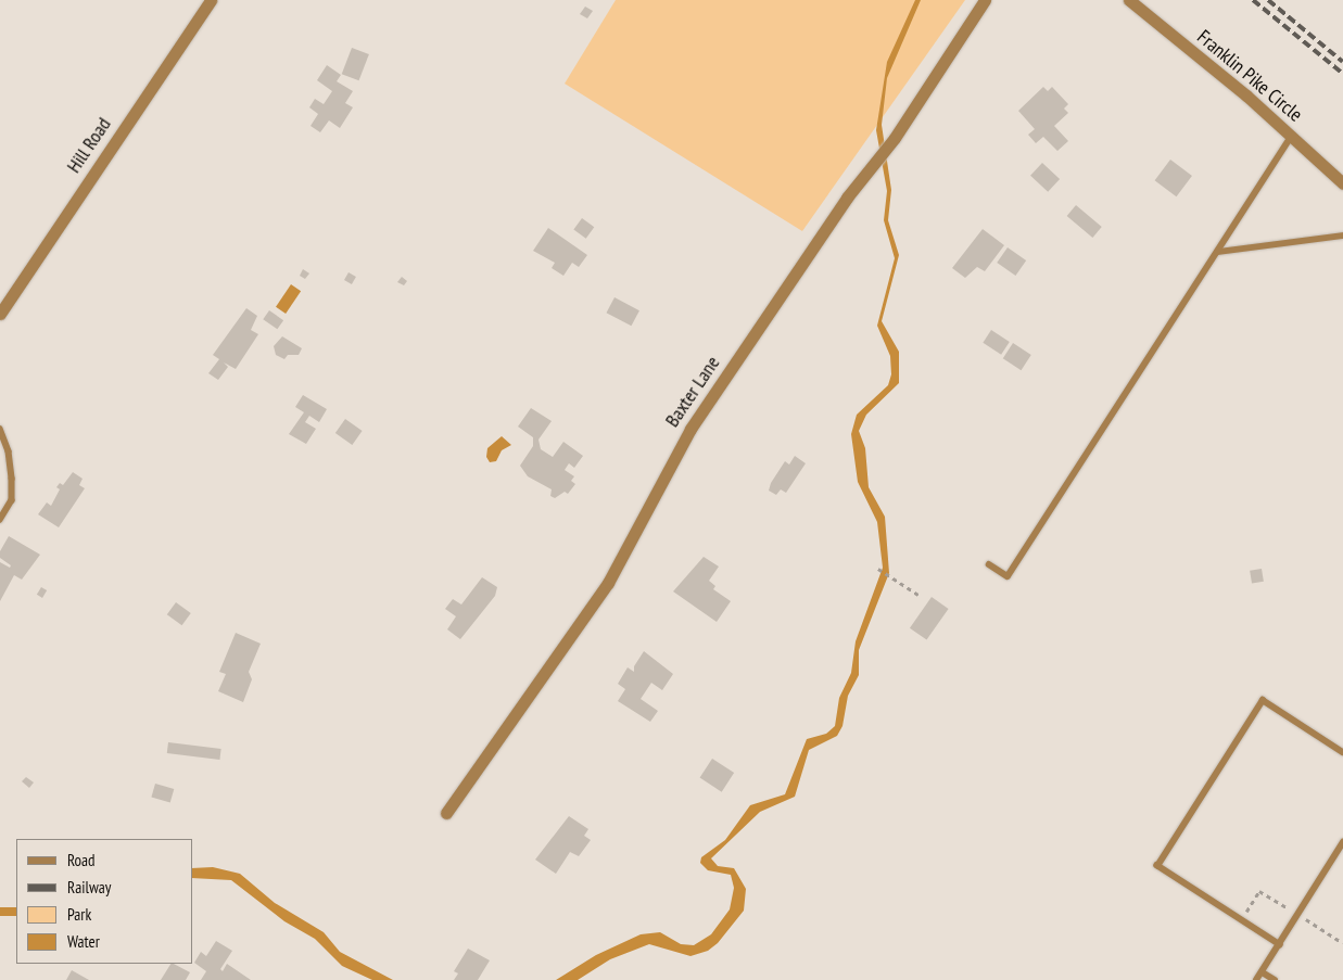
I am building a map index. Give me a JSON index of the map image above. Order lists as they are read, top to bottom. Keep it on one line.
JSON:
{"streets":{"street":["Franklin Pike Circle","Hill Road","Baxter Lane"]},"legend":["Road","Railway","Park","Water"]}
